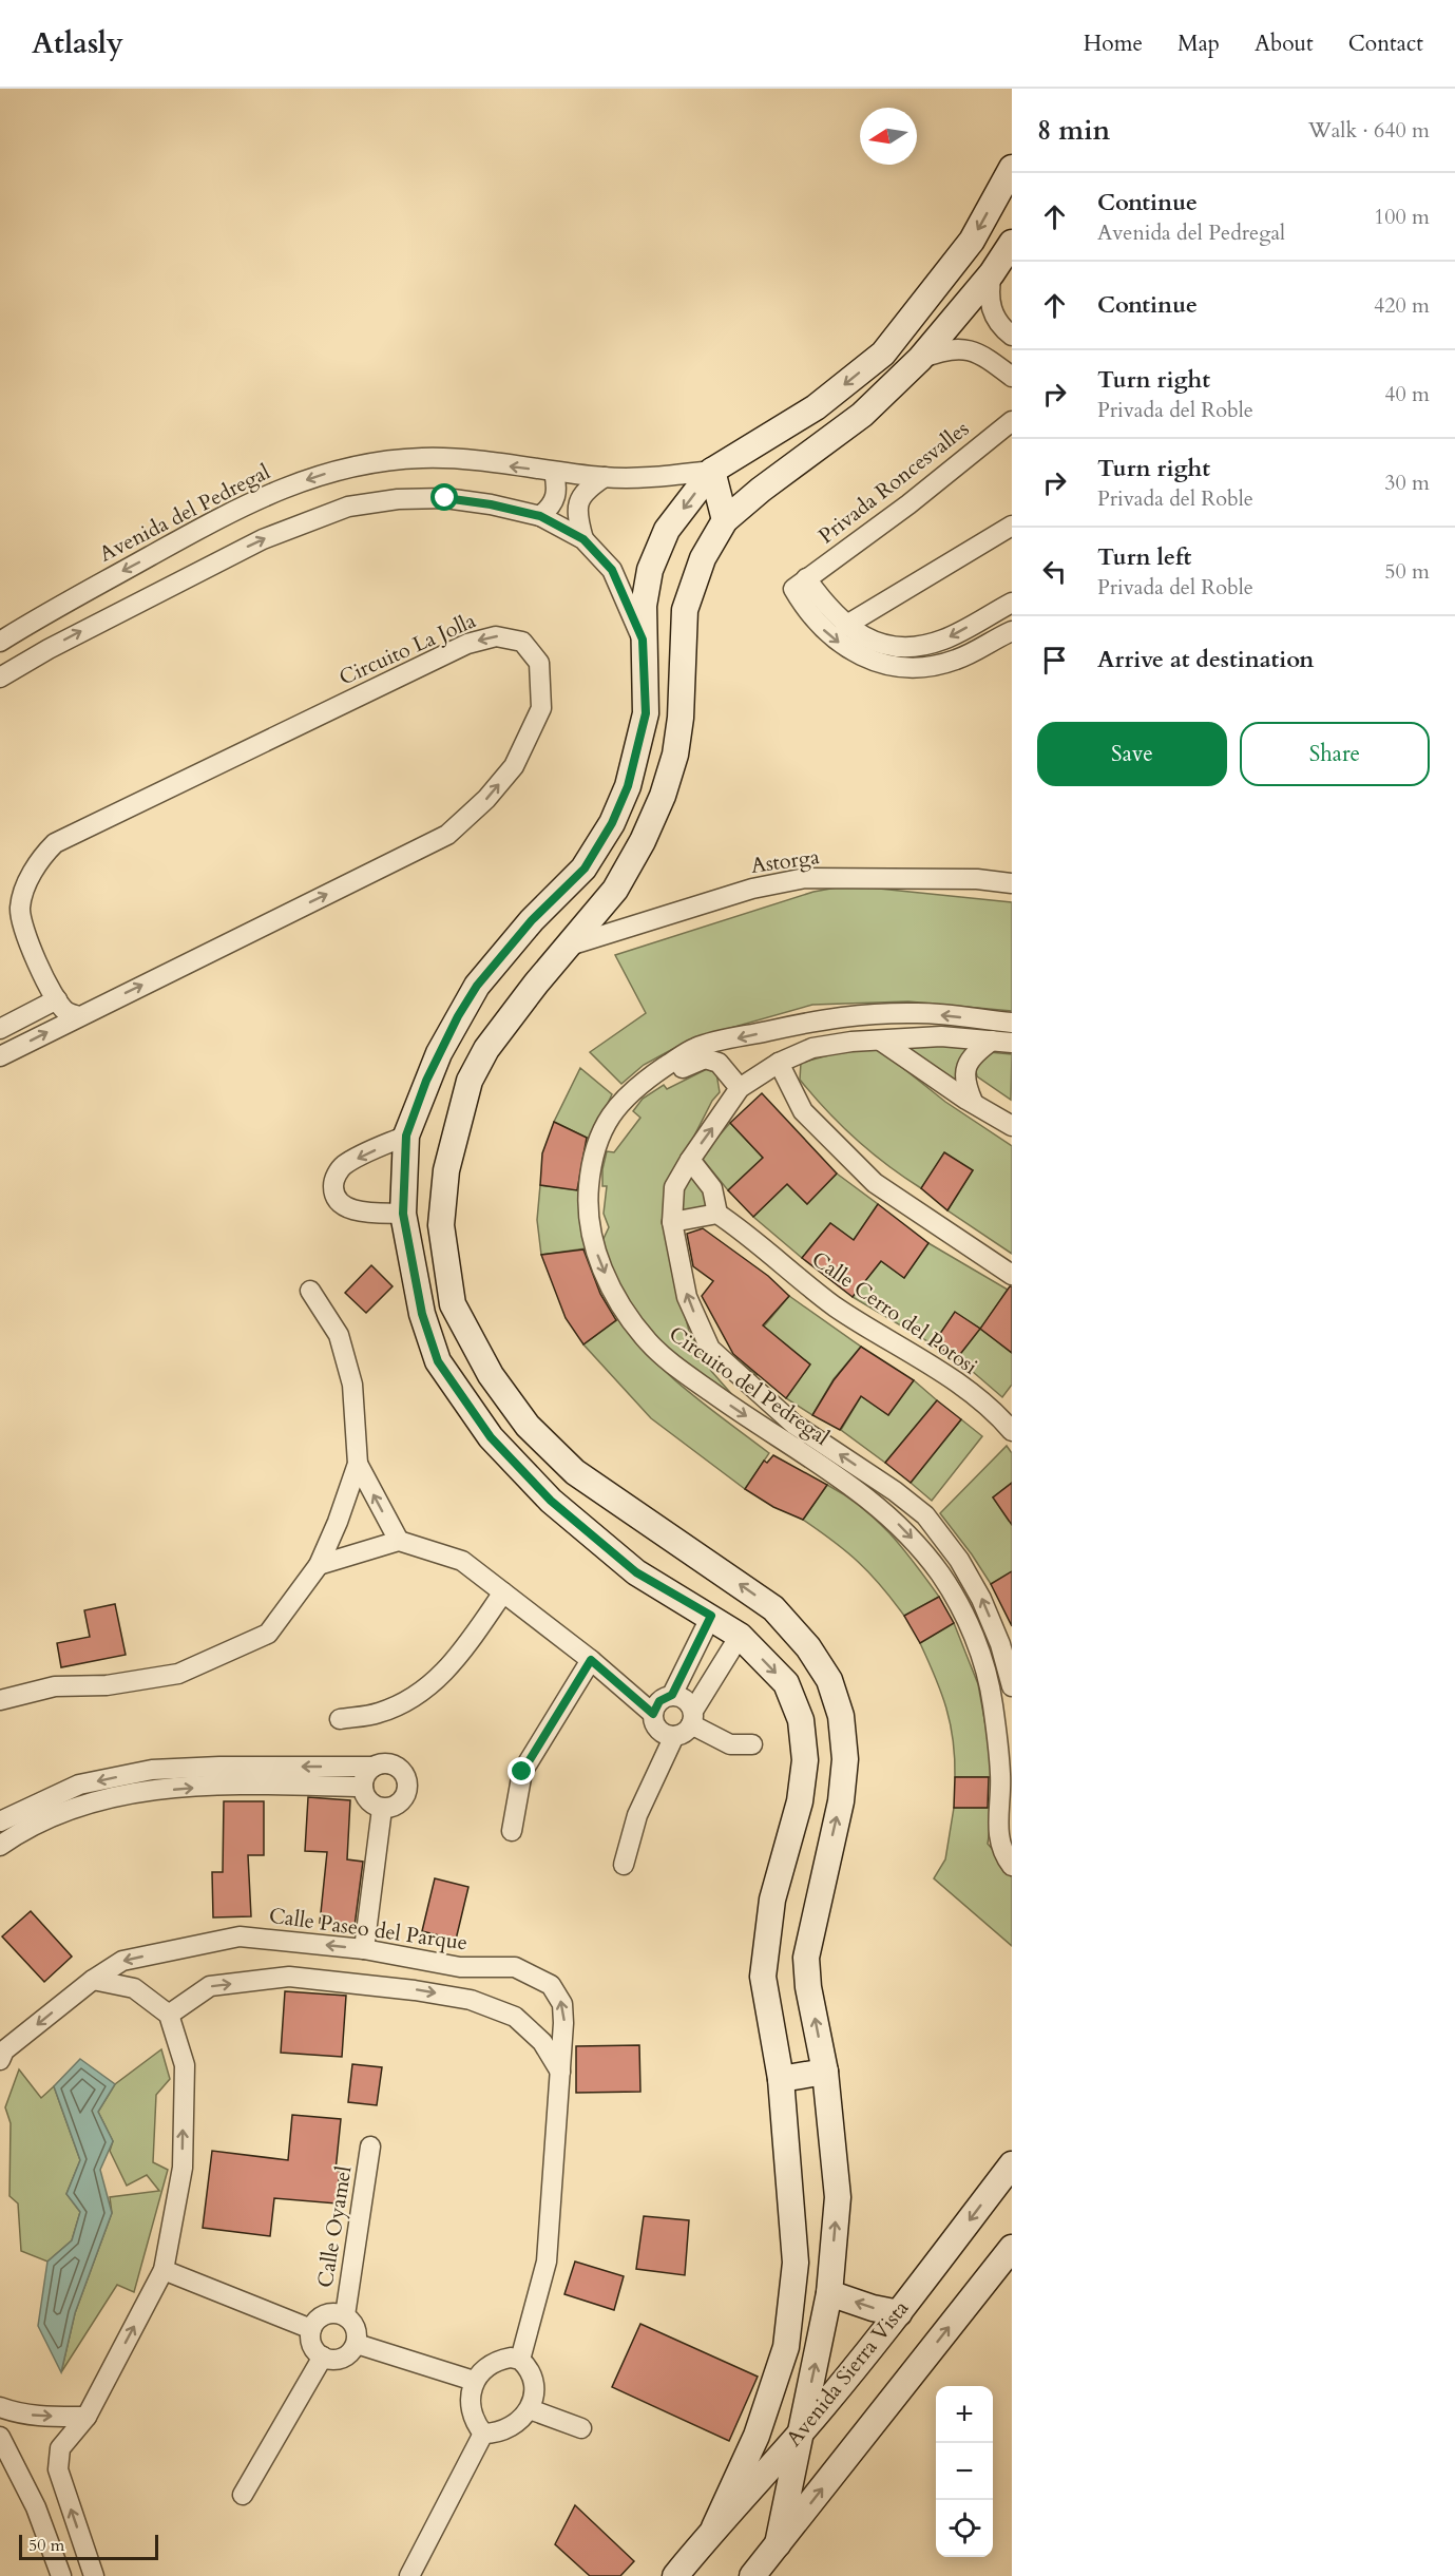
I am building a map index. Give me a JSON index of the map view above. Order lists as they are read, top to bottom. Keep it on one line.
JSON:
{"streets":{"street":["Privada Roncesvalles","Avenida del Pedregal","Circuito La Jolla","Astorga","Calle Cerro del Potosi","Circuito del Pedregal","Calle Paseo del Parque","Calle Oyamel","Avenida Sierra Vista"]},"scale_bar":"50 m","north":"left","page":{"header":"Atlasly","nav":["Home","Map","About","Contact"],"heading":["8 min","Walk · 640 m"],"list":[["Continue","Avenida del Pedregal","100 m"],["Continue","420 m"],["Turn right","Privada del Roble","40 m"],["Turn right","Privada del Roble","30 m"],["Turn left","Privada del Roble","50 m"],"Arrive at destination"],"buttons":["Save","Share"],"map_buttons":["+","−"],"scale":"50 m"}}
